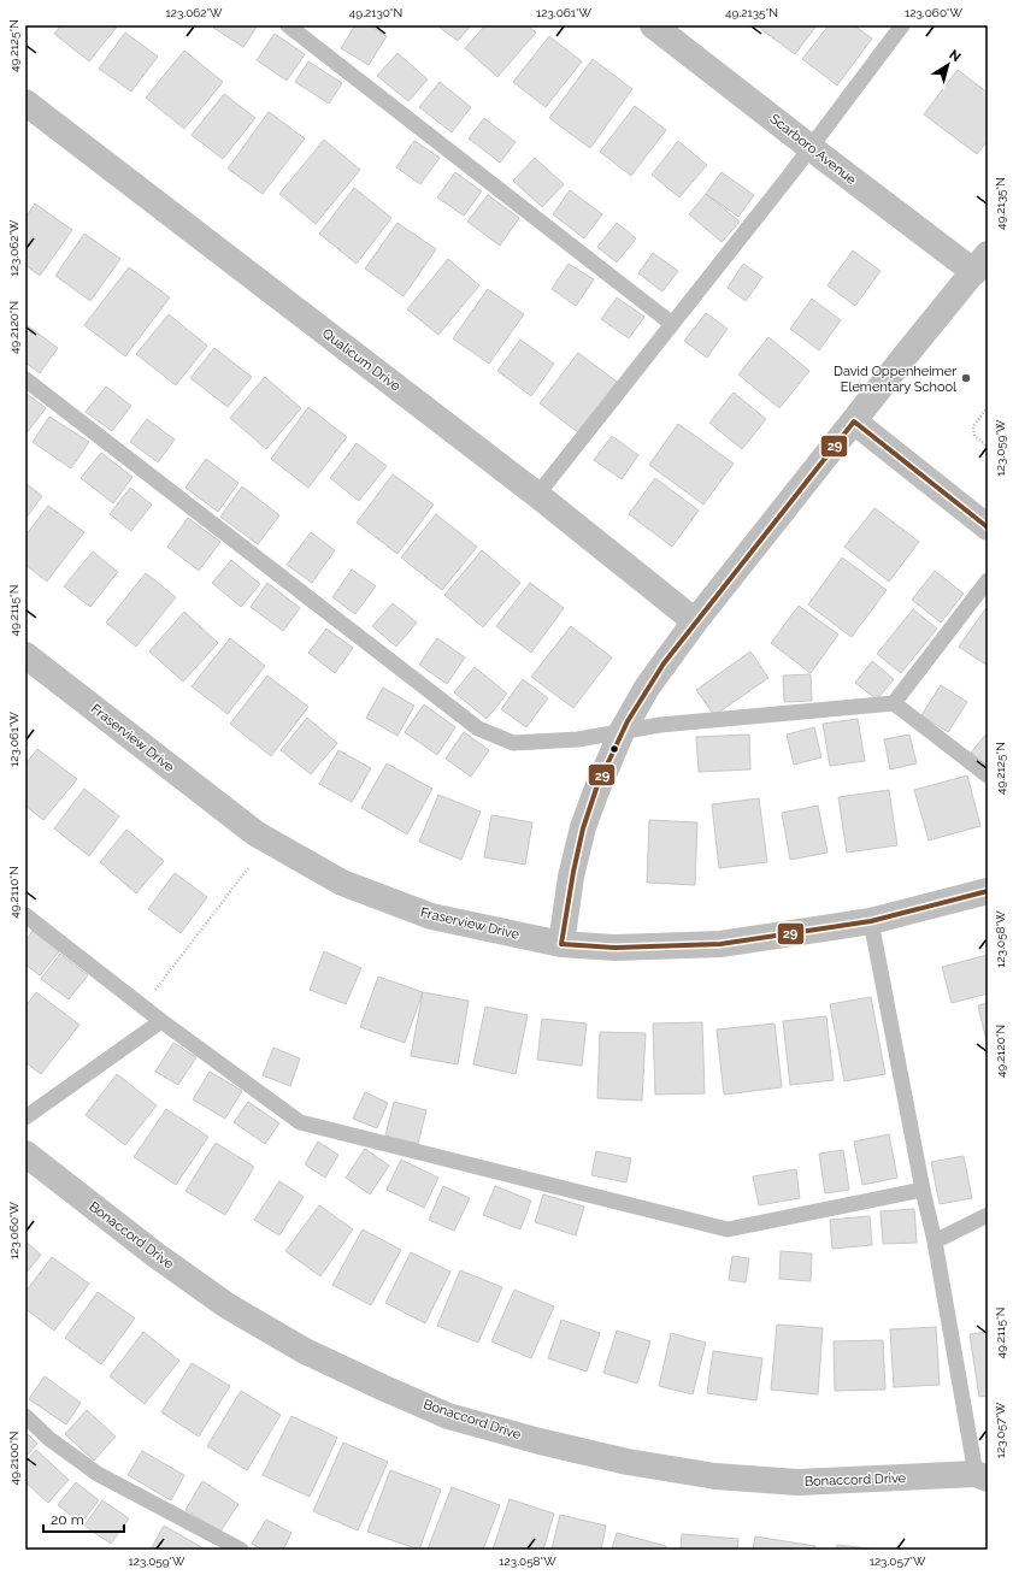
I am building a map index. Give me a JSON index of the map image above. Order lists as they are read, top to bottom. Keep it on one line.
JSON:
{"streets":{"street":["Scarboro Avenue","Qualicum Drive","Fraserview Drive","Bonaccord Drive"]},"places":["David Oppenheimer Elementary School"],"lines":["transit line 29"],"scale_bar":"20 m","north":"top right","coordinates":["123.062°W","49.2130°N","123.061°W","49.2135°N","123.060°W","49.2125°N","49.2120°N","123.059°W","49.2115°N","49.2110°N","123.058°W","123.057°W","49.2100°N"]}
